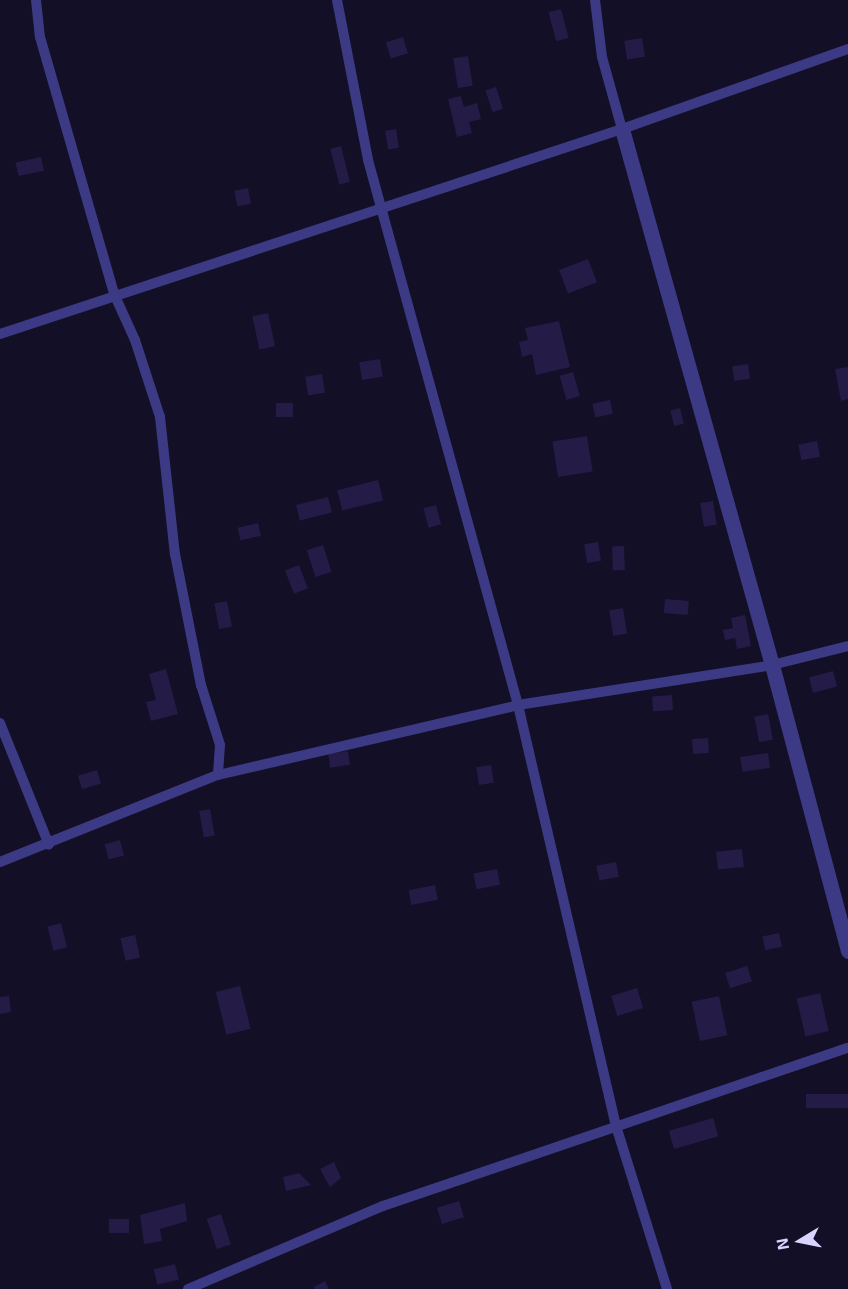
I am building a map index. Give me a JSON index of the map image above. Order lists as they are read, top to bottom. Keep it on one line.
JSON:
{"north":"left"}
